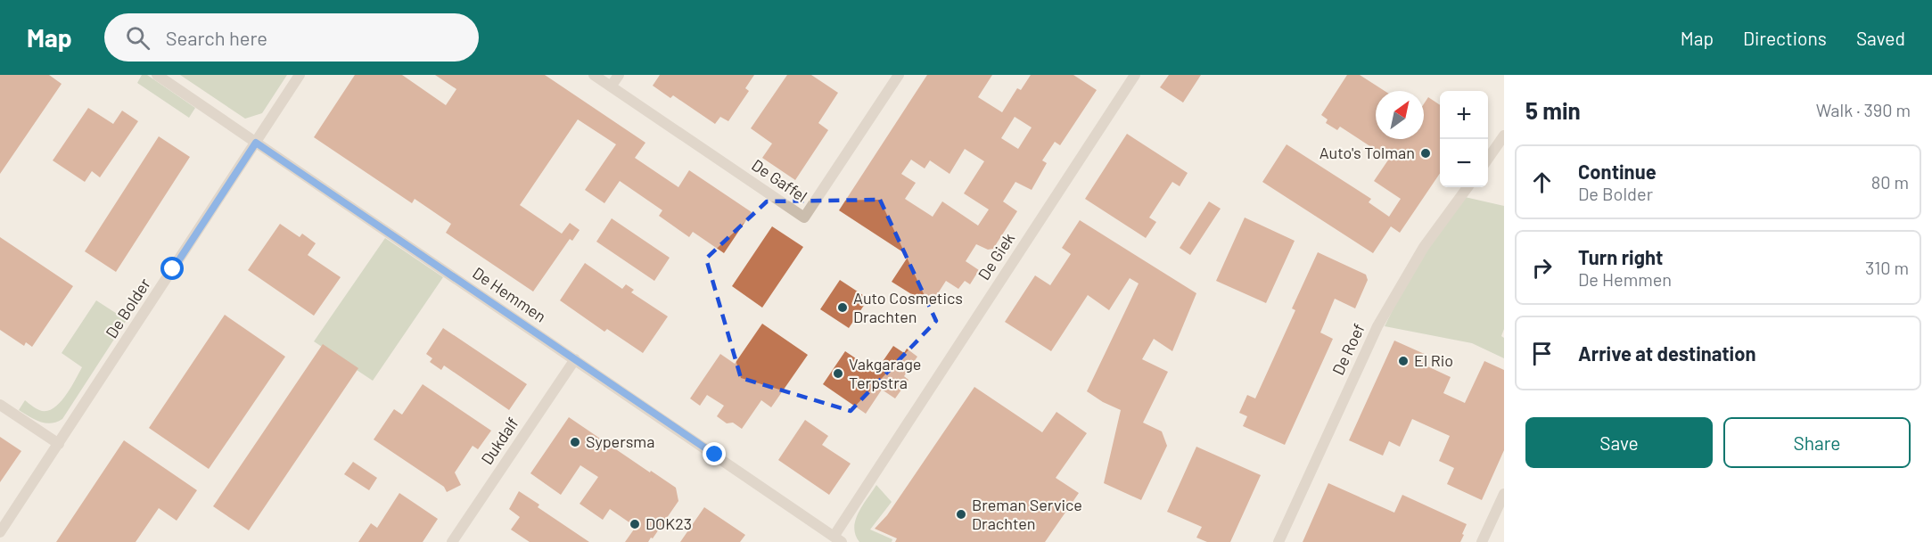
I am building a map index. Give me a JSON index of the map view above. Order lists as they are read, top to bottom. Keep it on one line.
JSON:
{"streets":{"street":["De Gaffel","De Giek","De Hemmen","De Bolder","De Roef","Dukdalf"]},"crossings":[["De Giek","De Hemmen"],["De Hemmen","De Bolder"],["De Hemmen","Dukdalf"]],"places":["Auto's Tolman","Auto Cosmetics Drachten","El Rio","Vakgarage Terpstra","Sypersma","Breman Service Drachten","DOK23"],"north":"top right","page":{"header":"Map","search":"Search here","nav":["Map","Directions","Saved"],"heading":["5 min","Walk · 390 m"],"map_buttons":["+","−"],"list":[["Continue","De Bolder","80 m"],["Turn right","De Hemmen","310 m"],"Arrive at destination"],"buttons":["Save","Share"]}}
